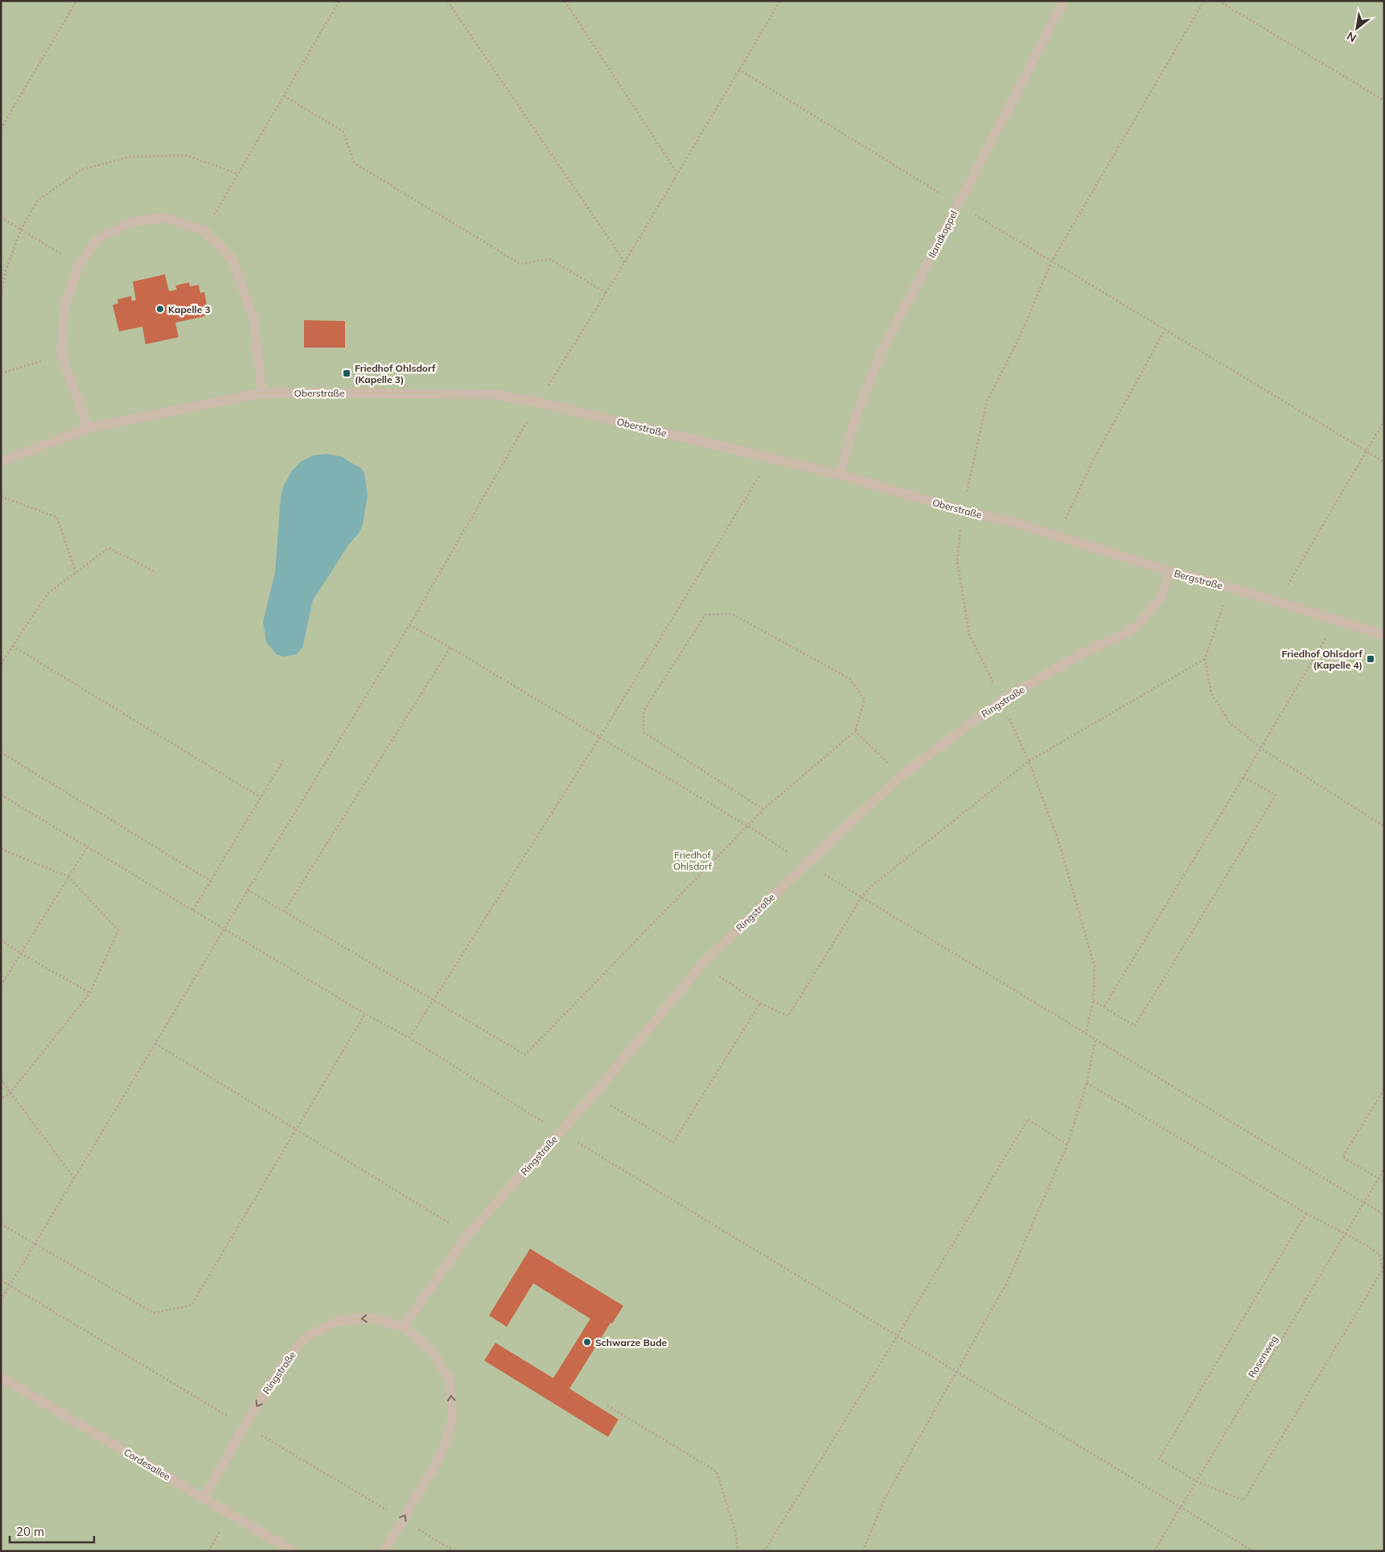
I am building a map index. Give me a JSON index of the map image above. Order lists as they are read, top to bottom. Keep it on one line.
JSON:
{"streets":{"street":["Ilandkoppel","Oberstraße","Bergstraße","Ringstraße","Cordesallee"],"path":["Rosenweg"]},"crossings":[["Ilandkoppel","Oberstraße"],["Oberstraße","Bergstraße"],["Bergstraße","Ringstraße"],["Ringstraße","Cordesallee"]],"parks":["Friedhof Ohlsdorf"],"places":{"other":["Kapelle 3","Schwarze Bude"],"transit":["Friedhof Ohlsdorf (Kapelle 3)","Friedhof Ohlsdorf (Kapelle 4)"]},"scale_bar":"20 m","north":"bottom left"}
